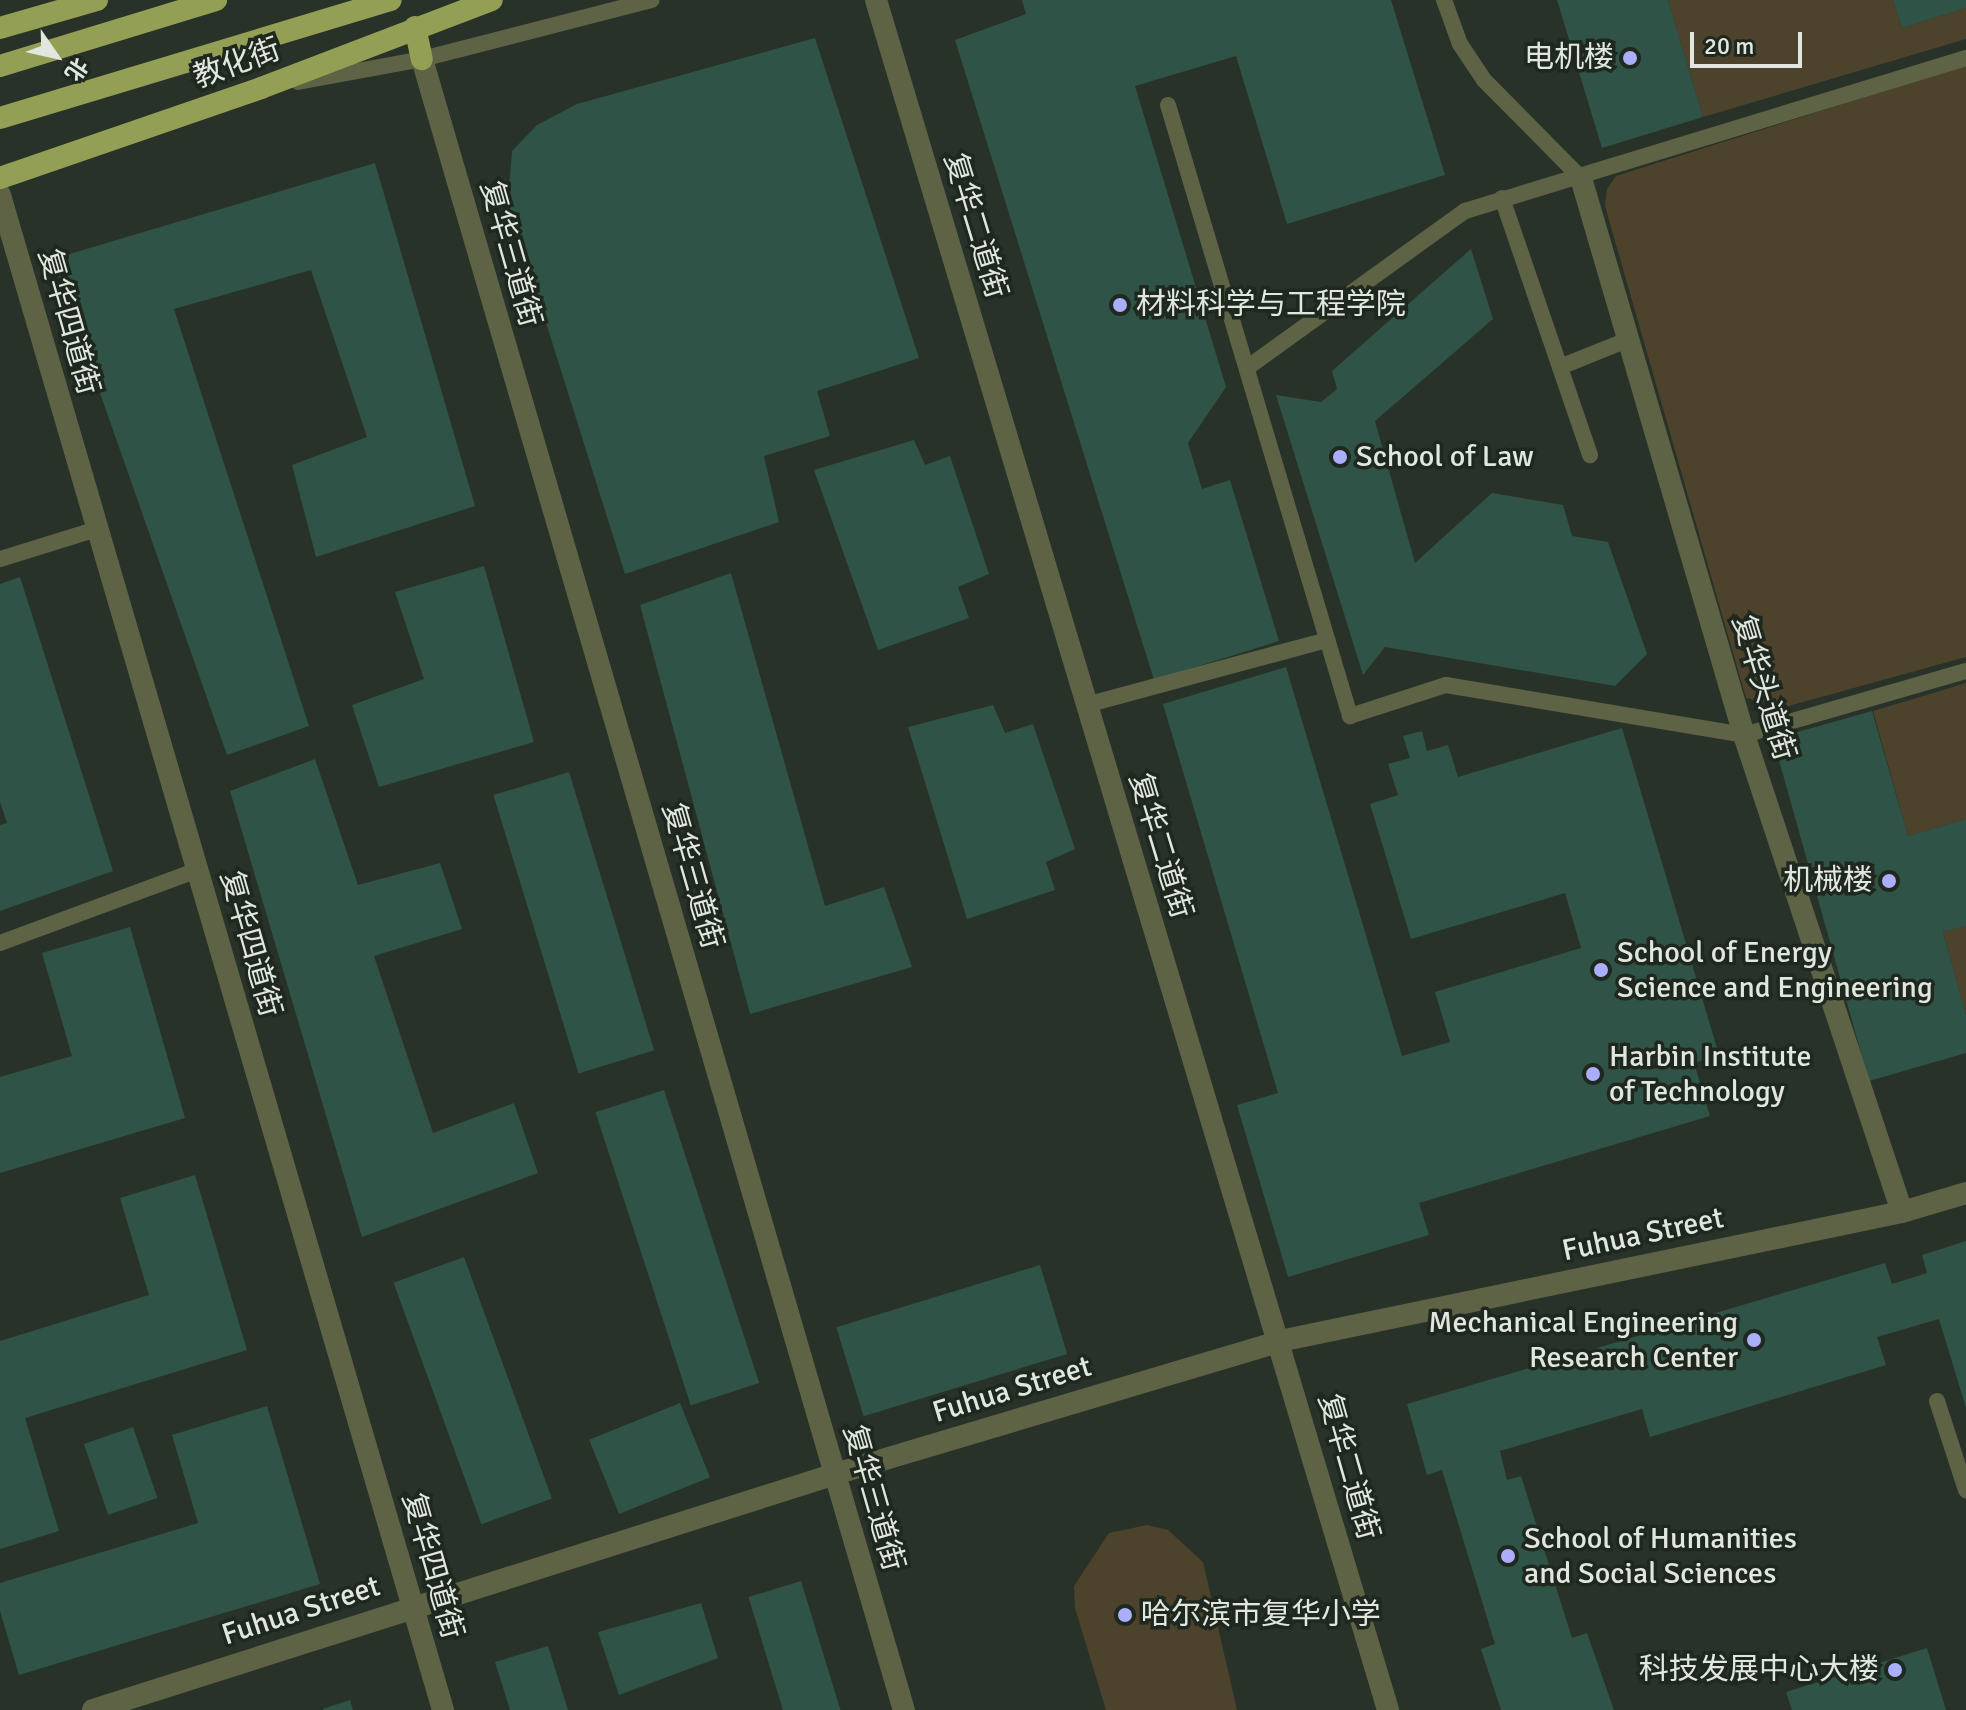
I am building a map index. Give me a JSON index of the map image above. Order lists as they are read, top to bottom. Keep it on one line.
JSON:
{"streets":{"highway":["教化街"],"street":["复华二道街","复华三道街","复华四道街","复华头道街","Fuhua Street"]},"crossings":[["复华二道街","Fuhua Street"],["复华三道街","Fuhua Street"],["复华四道街","Fuhua Street"],["复华头道街","Fuhua Street"]],"places":["电机楼","材料科学与工程学院","School of Law","机械楼","School of Energy Science and Engineering","Harbin Institute of Technology","Mechanical Engineering Research Center","School of Humanities and Social Sciences","哈尔滨市复华小学","科技发展中心大楼"],"scale_bar":"20 m","north":"bottom right"}
